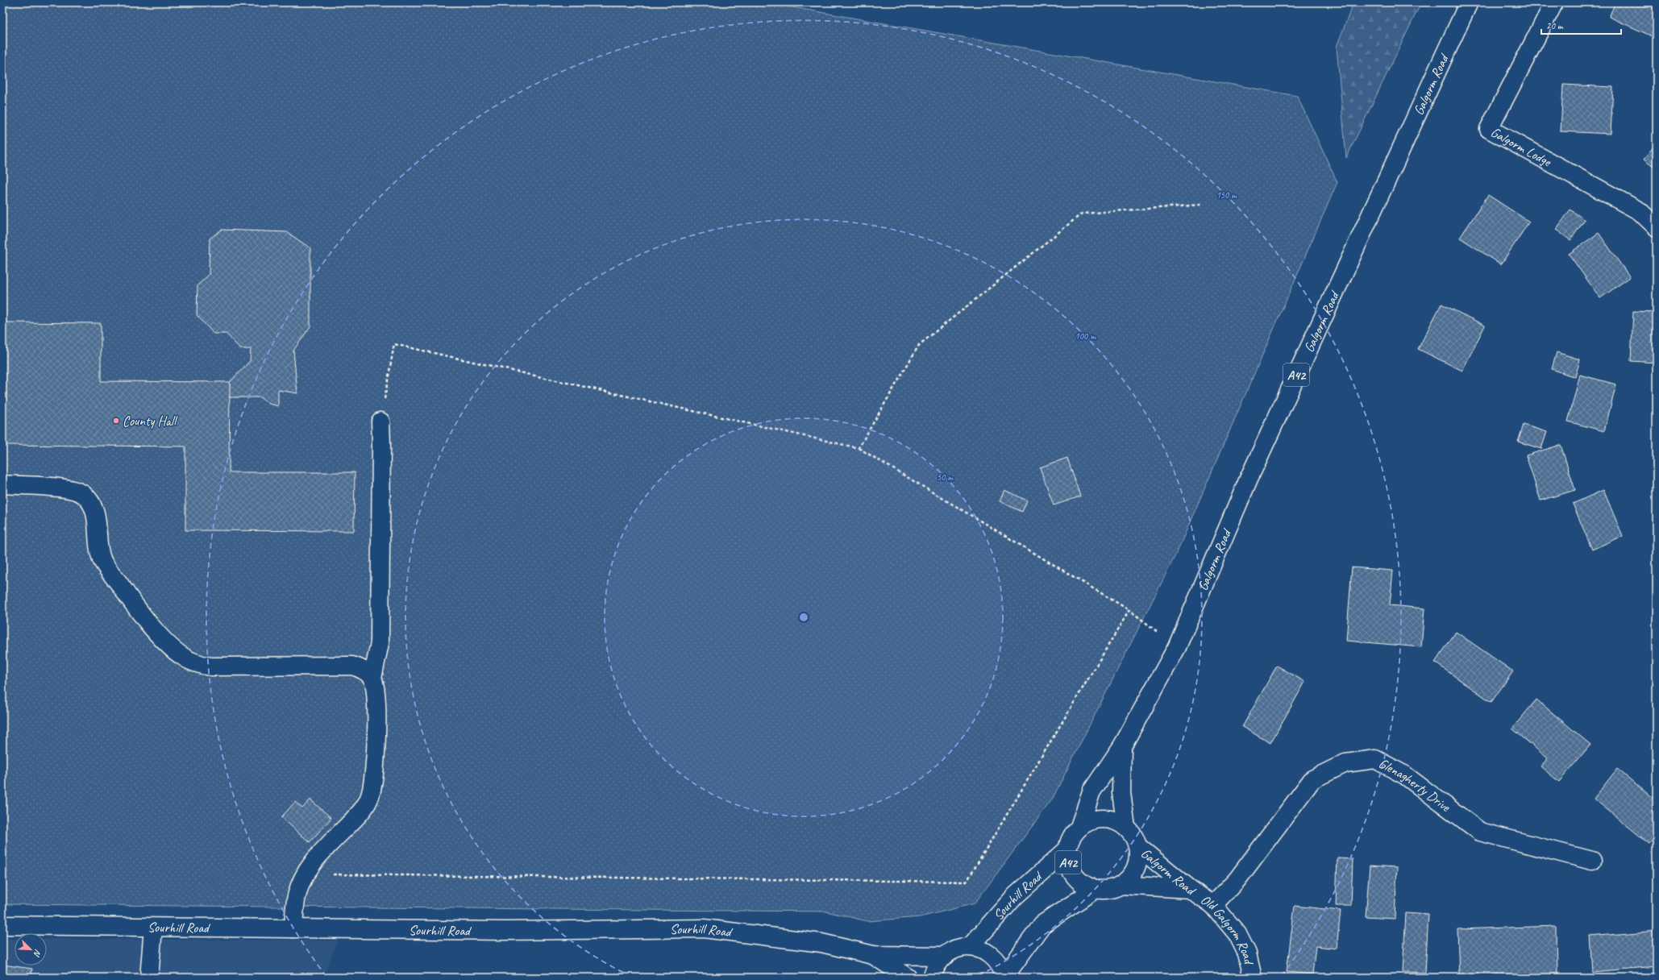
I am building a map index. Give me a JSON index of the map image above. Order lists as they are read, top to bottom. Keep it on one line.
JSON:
{"streets":{"street":["Galgorm Road","Galgorm Lodge","A42","Glenagherty Drive","Sourhill Road","Old Galgorm Road"]},"crossings":[["Galgorm Road","A42"],["Galgorm Road","Sourhill Road"],["Galgorm Road","Old Galgorm Road"],["A42","Sourhill Road"],["Glenagherty Drive","Old Galgorm Road"]],"places":["County Hall"],"scale_bar":"20 m","north":"bottom right","rings":["150 m","100 m","50 m"]}
